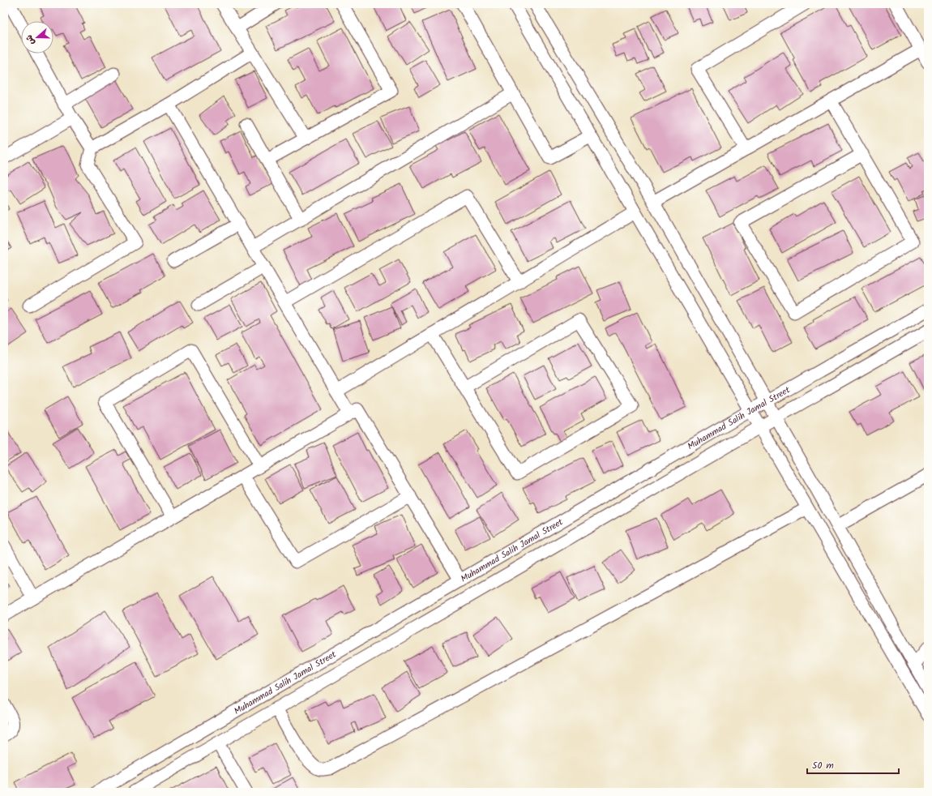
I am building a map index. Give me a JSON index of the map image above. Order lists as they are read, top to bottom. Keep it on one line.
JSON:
{"streets":{"street":["Muhammad Salih Jamal Street"]},"scale_bar":"50 m","north":"left"}
